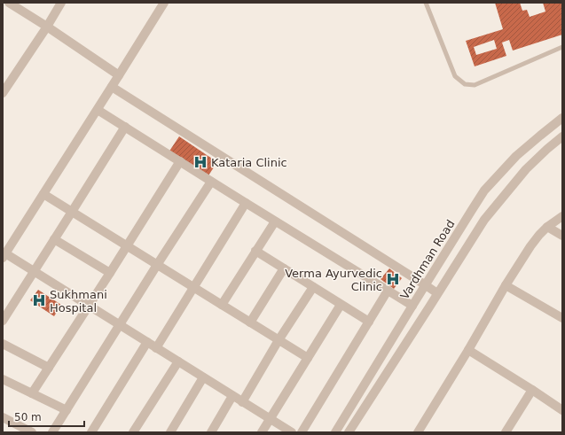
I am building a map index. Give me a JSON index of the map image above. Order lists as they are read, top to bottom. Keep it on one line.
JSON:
{"streets":{"street":["Vardhman Road"]},"places":{"hospital":["Kataria Clinic","Verma Ayurvedic Clinic","Sukhmani Hospital"]},"scale_bar":"50 m"}
